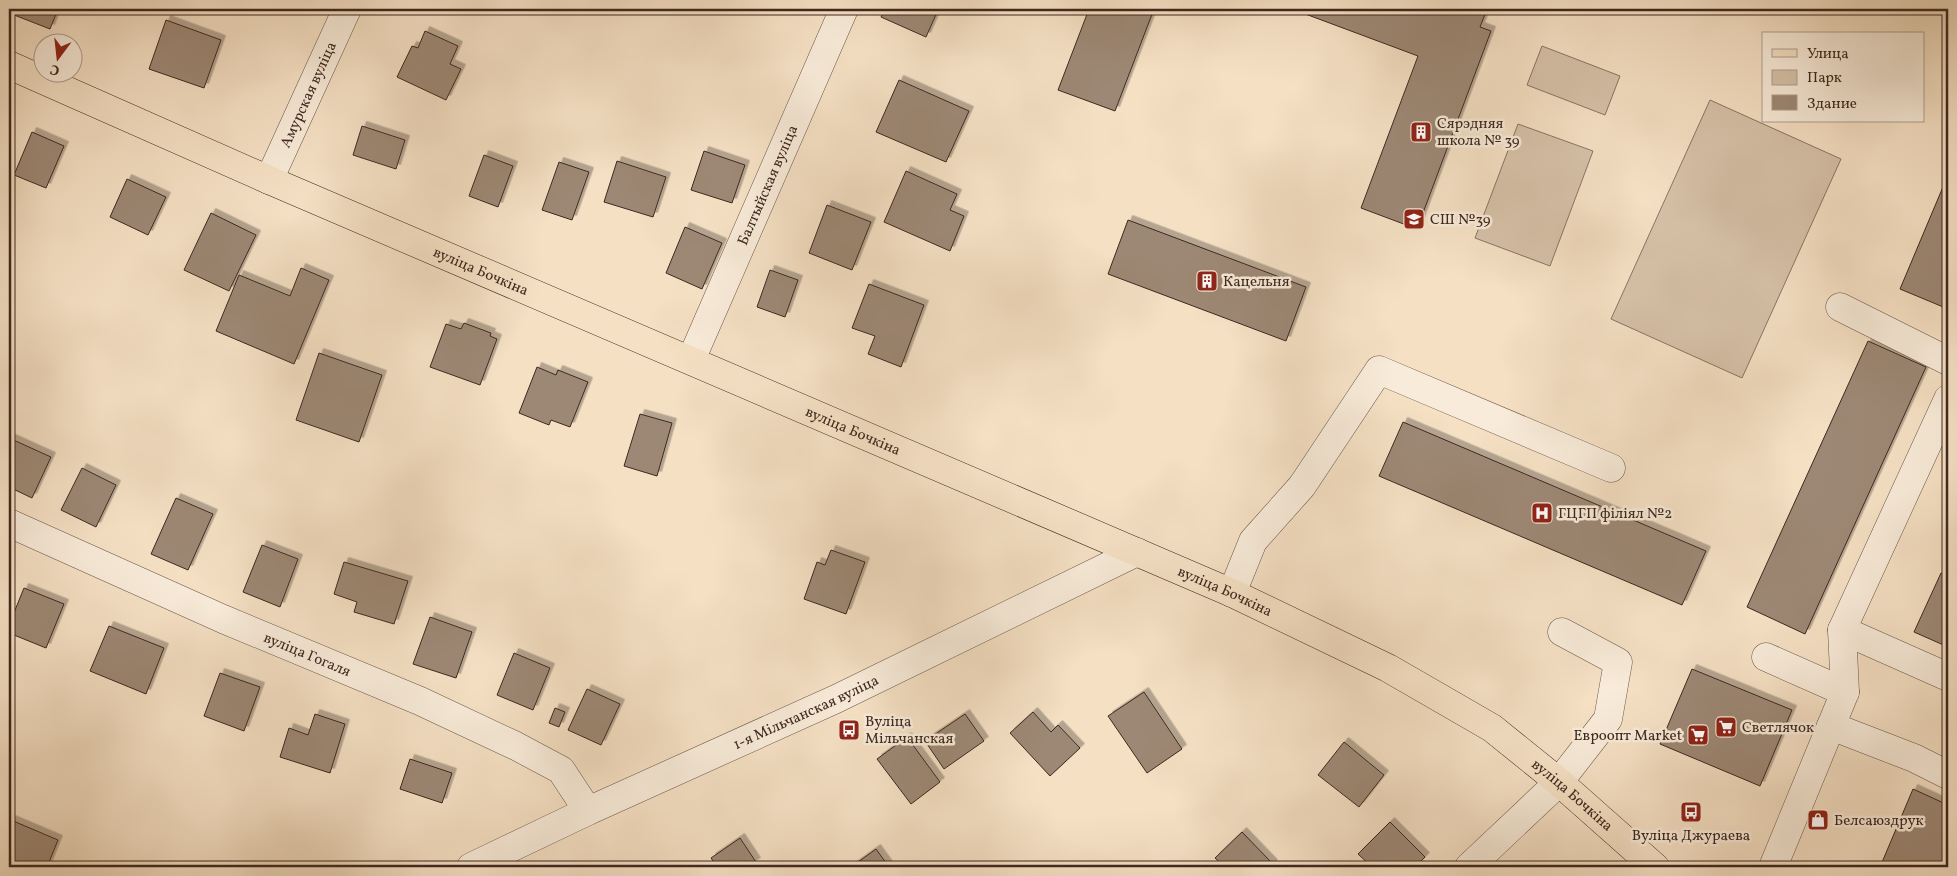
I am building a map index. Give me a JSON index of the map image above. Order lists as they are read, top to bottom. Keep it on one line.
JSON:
{"streets":{"main road":["вуліца Бочкіна"],"street":["Амурская вуліца","Балтыйская вуліца","вуліца Гогаля","1-я Мільчанская вуліца"]},"crossings":[["Амурская вуліца","вуліца Бочкіна"],["Балтыйская вуліца","вуліца Бочкіна"],["вуліца Бочкіна","1-я Мільчанская вуліца"],["вуліца Гогаля","1-я Мільчанская вуліца"]],"places":{"building":["Сярэдняя школа № 39","Кацельня"],"school or university":["СШ №39"],"hospital":["ГЦГП філіял №2"],"supermarket":["Светлячок","Евроопт Market"],"bus stop":["Вуліца Мільчанская","Вуліца Джураева"],"shop":["Белсаюздрук"]},"legend":["Улица","Парк","Здание"],"north":"bottom"}
